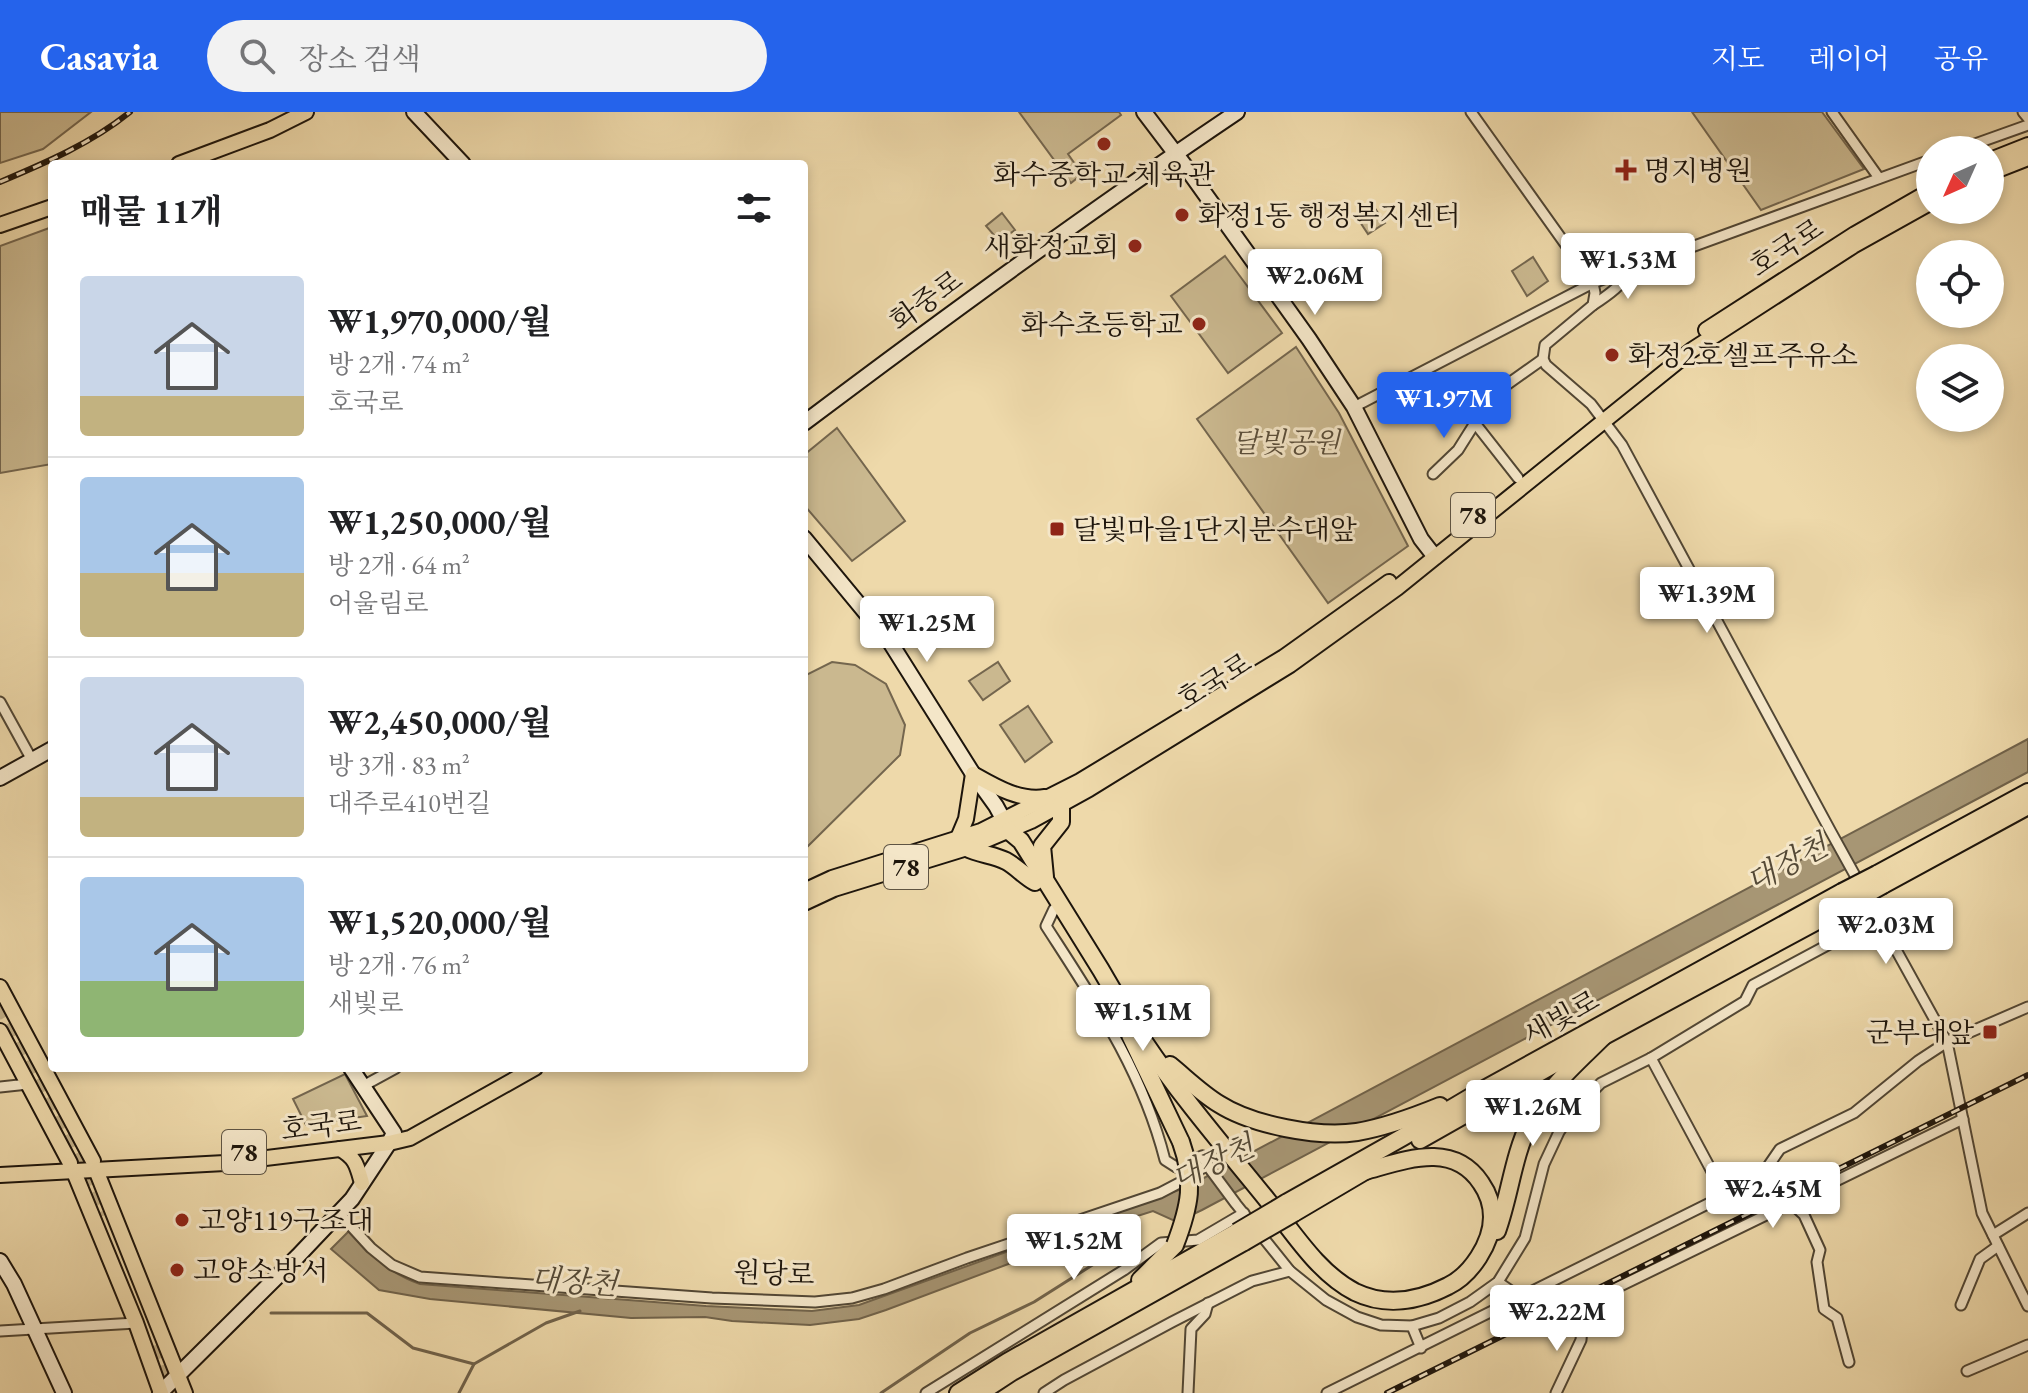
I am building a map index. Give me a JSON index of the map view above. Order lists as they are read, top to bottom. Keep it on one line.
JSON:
{"streets":{"highway":["새빛로"],"main road":["호국로","화중로","78"],"street":["원당로"]},"water":["대장천"],"parks":["달빛공원"],"places":{"other":["화수중학교 체육관","화정1동 행정복지센터","새화정교회","화수초등학교","화정2호셀프주유소","고양119구조대","고양소방서"],"health":["명지병원"],"transit":["달빛마을1단지분수대앞","군부대앞"]},"north":"bottom left","page":{"header":"Casavia","search":"장소 검색","nav":["지도","레이어","공유"],"heading":"매물 11개","price":["₩1.53M","₩2.06M","₩1.97M","₩1.39M","₩1.25M","₩2.03M","₩1.51M","₩1.26M","₩2.45M","₩1.52M","₩2.22M"],"list":[{"name":"₩1,970,000/월","note":"방 2개 · 74 m² · 호국로"},{"name":"₩1,250,000/월","note":"방 2개 · 64 m² · 어울림로"},{"name":"₩2,450,000/월","note":"방 3개 · 83 m² · 대주로410번길"},{"name":"₩1,520,000/월","note":"방 2개 · 76 m² · 새빛로"}]}}
